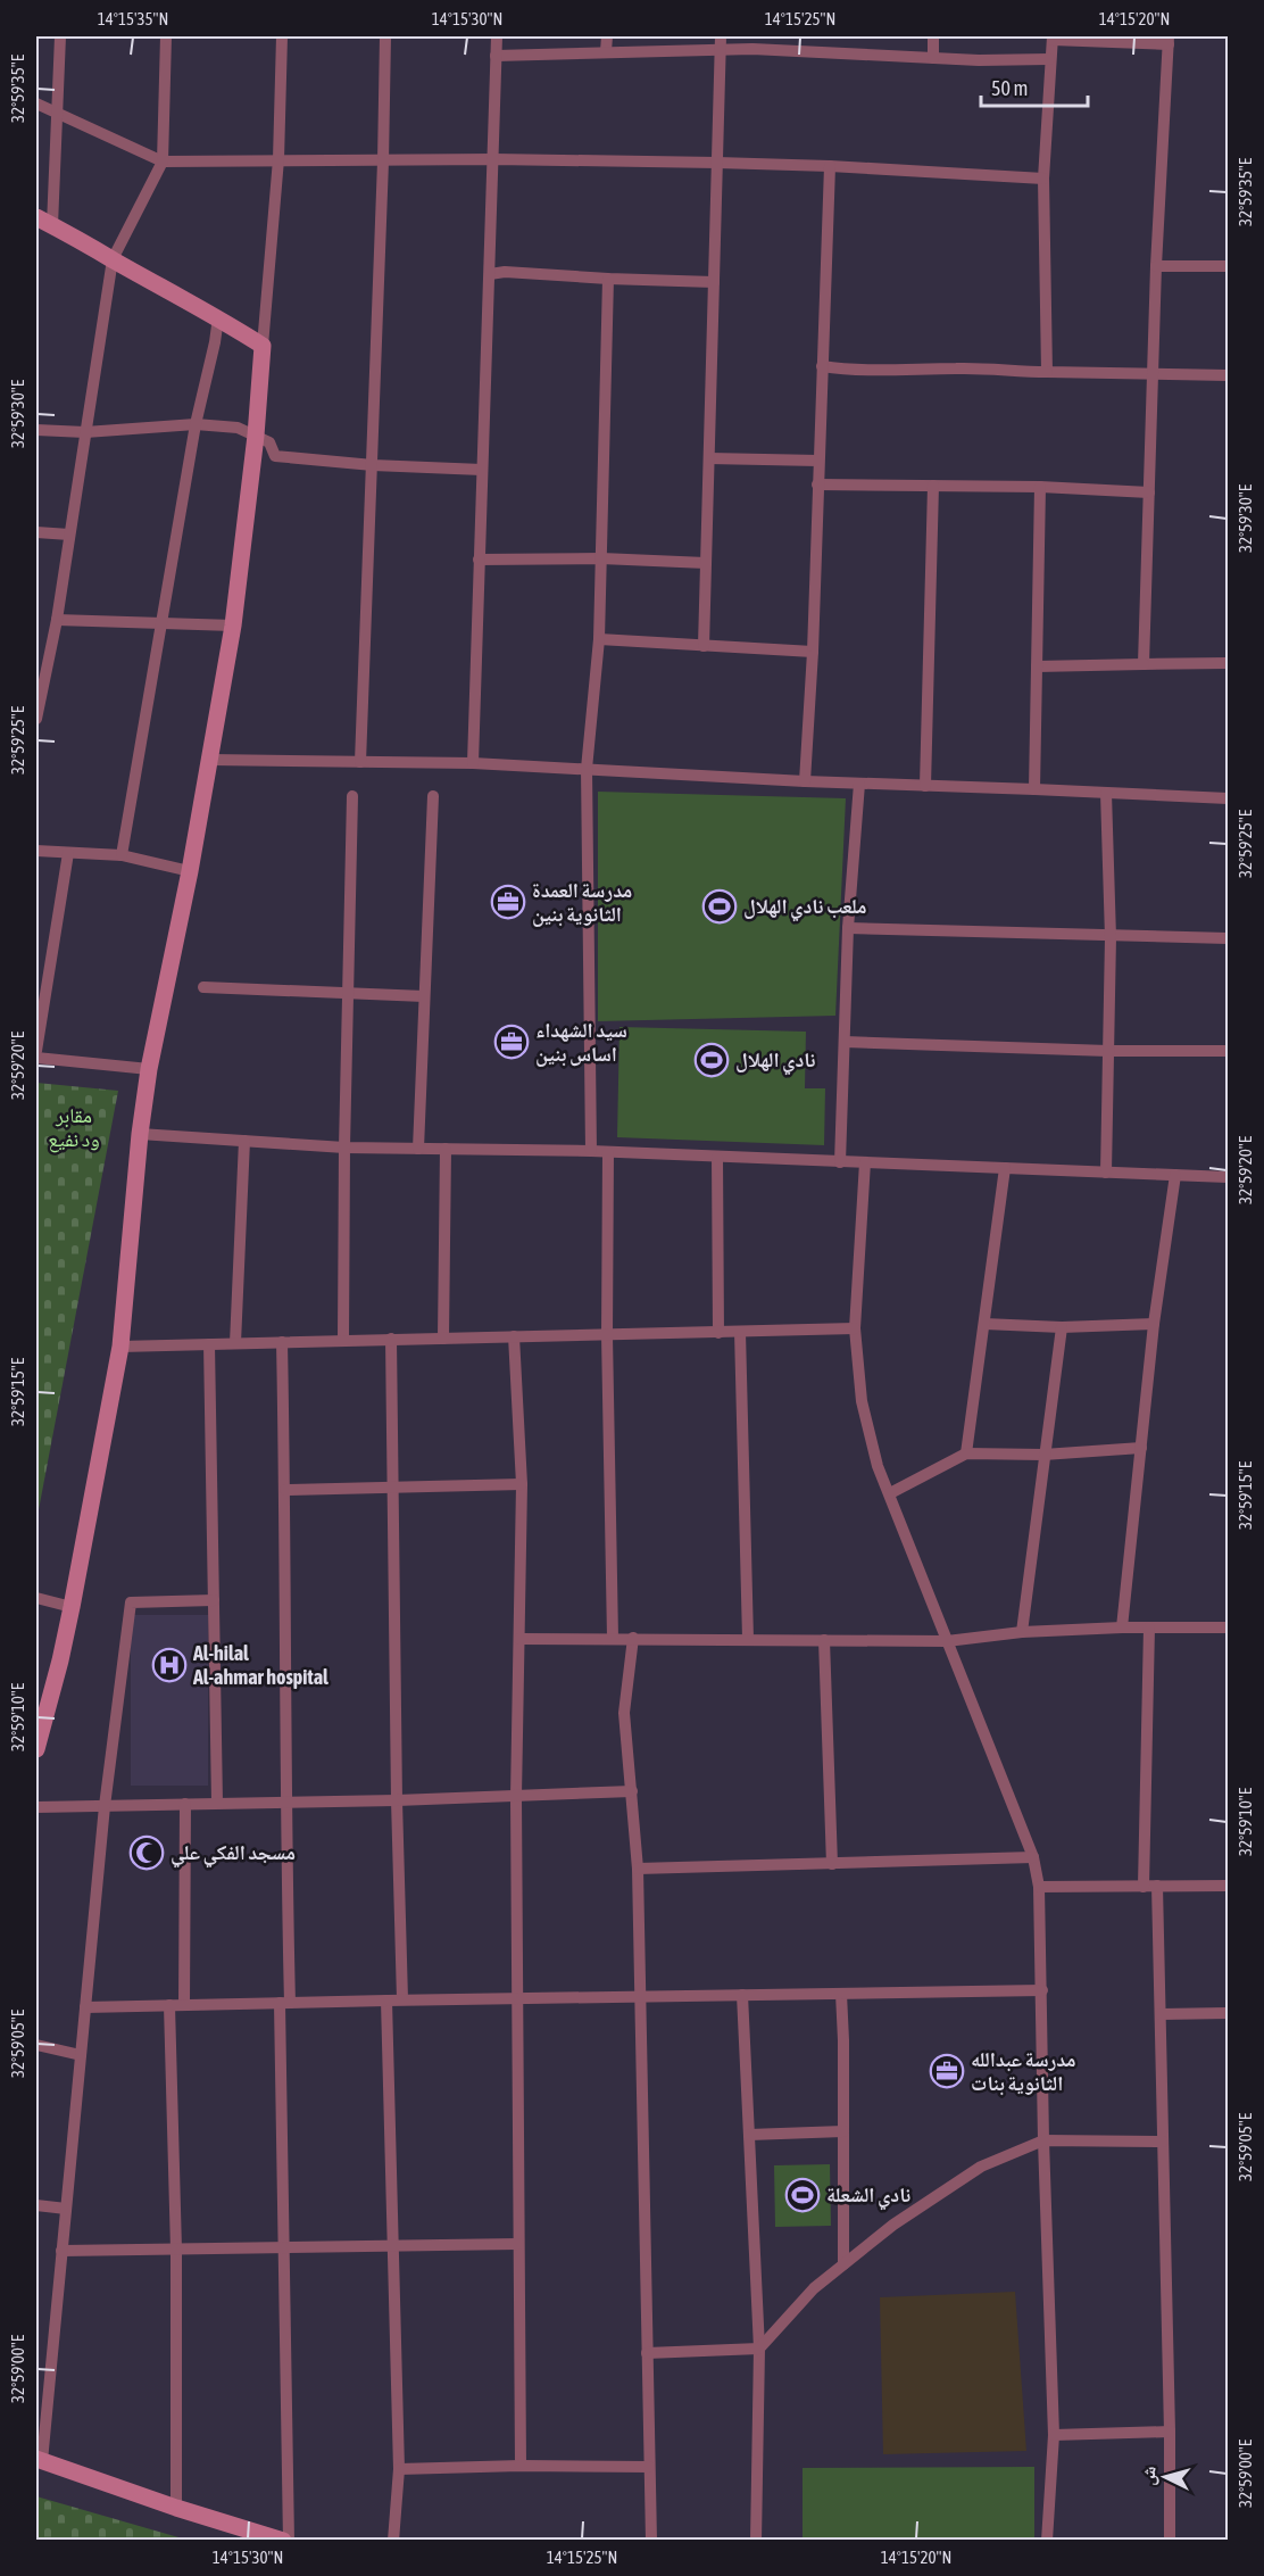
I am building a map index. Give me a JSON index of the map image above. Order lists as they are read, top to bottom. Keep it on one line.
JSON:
{"parks":["مقابر ود نفيع"],"places":{"office":["مدرسة العمدة الثانوية بنين","سيد الشهداء اساس بنين","مدرسة عبدالله الثانوية بنات"],"sports":["ملعب نادي الهلال","نادي الهلال","نادي الشعلة"],"hospital":["Al-hilal Al-ahmar hospital"],"mosque":["مسجد الفكي علي"]},"scale_bar":"50 m","north":"left","coordinates":["14°15'35\"N","14°15'30\"N","14°15'25\"N","14°15'20\"N","32°59'35\"E","32°59'30\"E","32°59'25\"E","32°59'20\"E","32°59'15\"E","32°59'10\"E","32°59'05\"E","32°59'00\"E"]}
